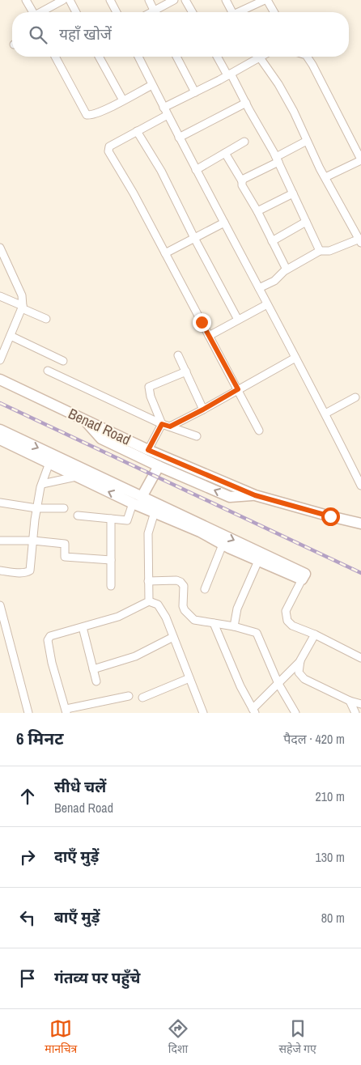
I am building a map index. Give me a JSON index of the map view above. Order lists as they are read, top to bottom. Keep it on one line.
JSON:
{"streets":{"street":["Benad Road"]},"page":{"search":"यहाँ खोजें","heading":["6 मिनट","पैदल · 420 m"],"list":[["सीधे चलें","Benad Road","210 m"],["दाएँ मुड़ें","130 m"],["बाएँ मुड़ें","80 m"],"गंतव्य पर पहुँचे"],"nav":["मानचित्र","दिशा","सहेजे गए"]}}
